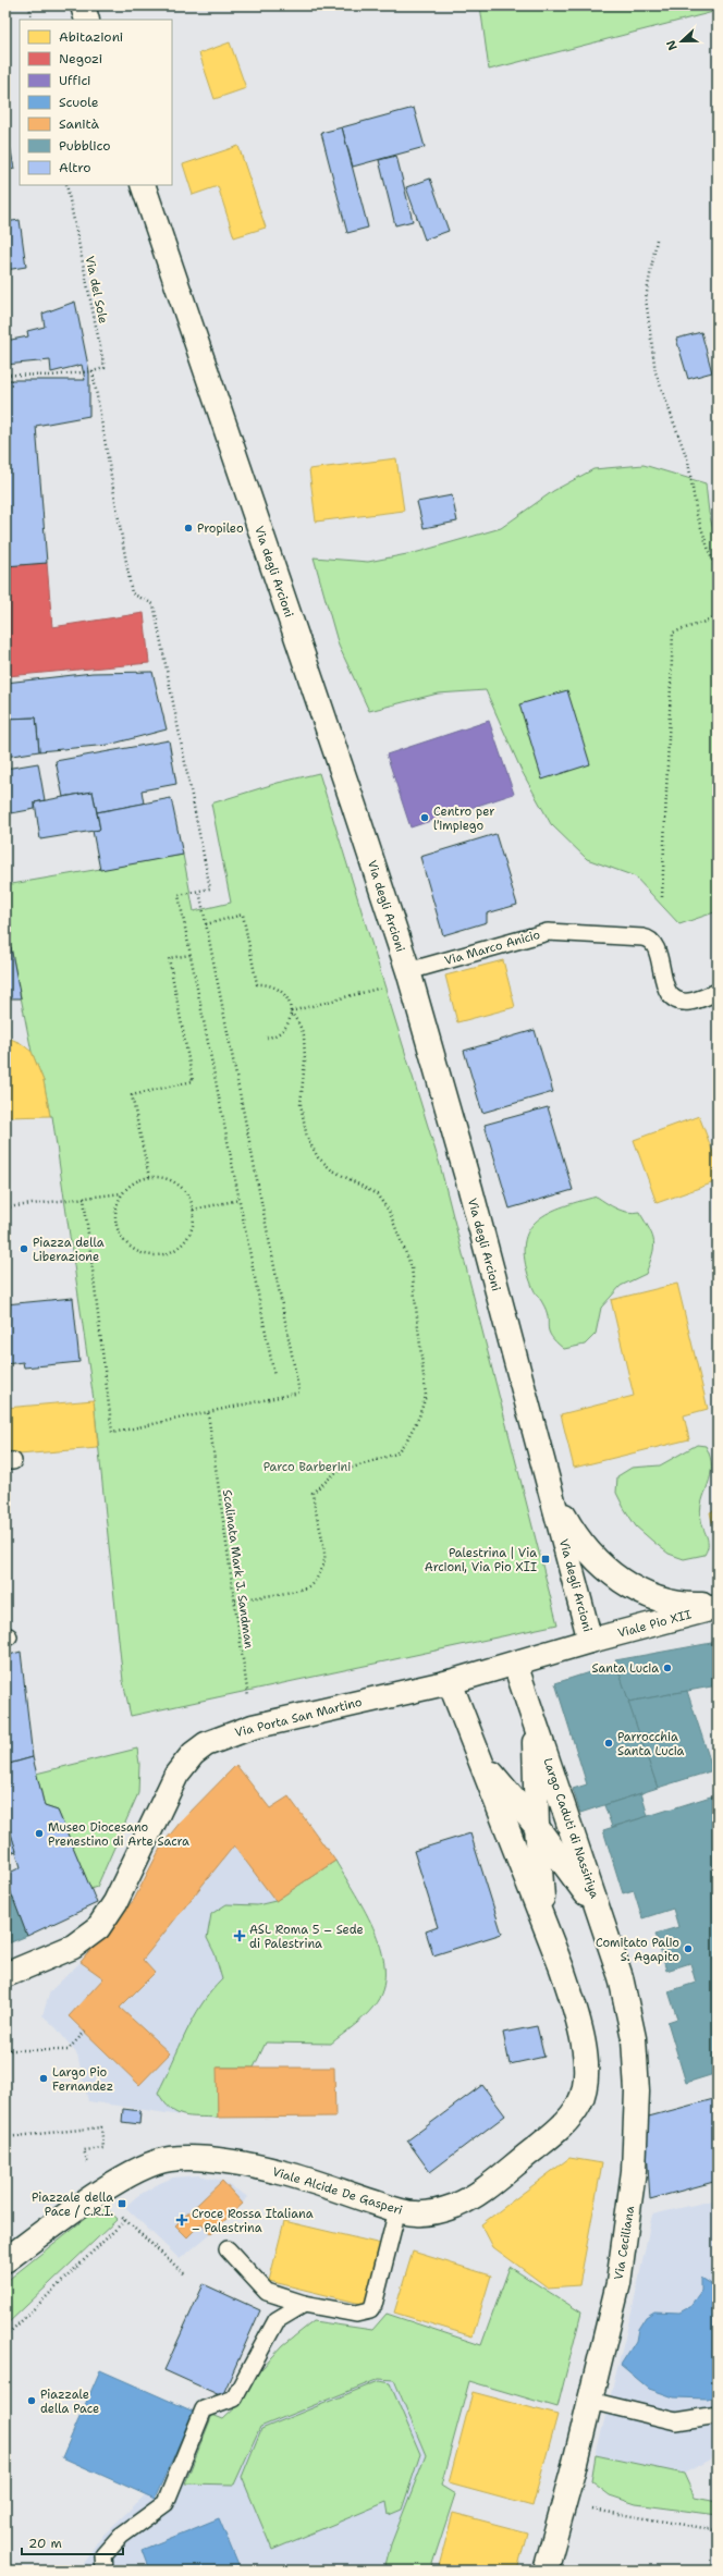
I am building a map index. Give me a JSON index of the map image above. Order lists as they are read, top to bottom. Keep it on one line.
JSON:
{"streets":{"street":["Via degli Arcioni","Viale Pio XII","Via Porta San Martino","Largo Caduti di Nassiriya","Viale Alcide De Gasperi","Via Ceciliana"],"lane":["Via Marco Anicio"],"path":["Via del Sole","Scalinata Mark J. Sandman"]},"crossings":[["Via degli Arcioni","Via Marco Anicio"],["Via degli Arcioni","Viale Pio XII"],["Scalinata Mark J. Sandman","Via Porta San Martino"],["Via Porta San Martino","Largo Caduti di Nassiriya"],["Largo Caduti di Nassiriya","Viale Alcide De Gasperi"],["Largo Caduti di Nassiriya","Via Ceciliana"]],"parks":["Parco Barberini"],"places":{"other":["Propileo","Centro per l'impiego","Piazza della Liberazione","Santa Lucia","Parrocchia Santa Lucia","Museo Diocesano Prenestino di Arte Sacra","Comitato Palio S. Agapito","Largo Pio Fernandez","Piazzale della Pace"],"transit":["Palestrina | Via Arcioni, Via Pio XII","Piazzale della Pace / C.R.I."],"health":["ASL Roma 5 – Sede di Palestrina","Croce Rossa Italiana – Palestrina"]},"legend":["Abitazioni","Negozi","Uffici","Scuole","Sanità","Pubblico","Altro"],"scale_bar":"20 m","north":"left"}
